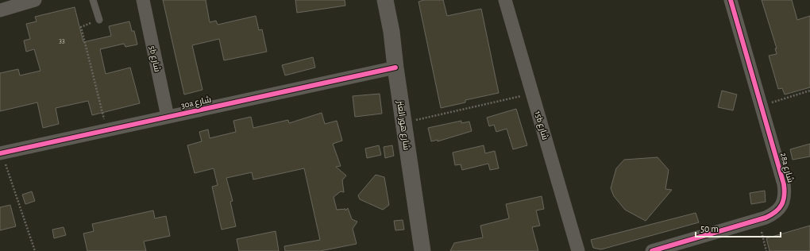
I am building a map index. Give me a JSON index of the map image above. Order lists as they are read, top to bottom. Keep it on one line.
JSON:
{"streets":{"street":["5b شارع","30a شارع","شارع هور العنز","15b شارع","28a شارع"]},"crossings":[["5b شارع","30a شارع"],["30a شارع","شارع هور العنز"]],"house_numbers":["33"],"scale_bar":"50 m"}
